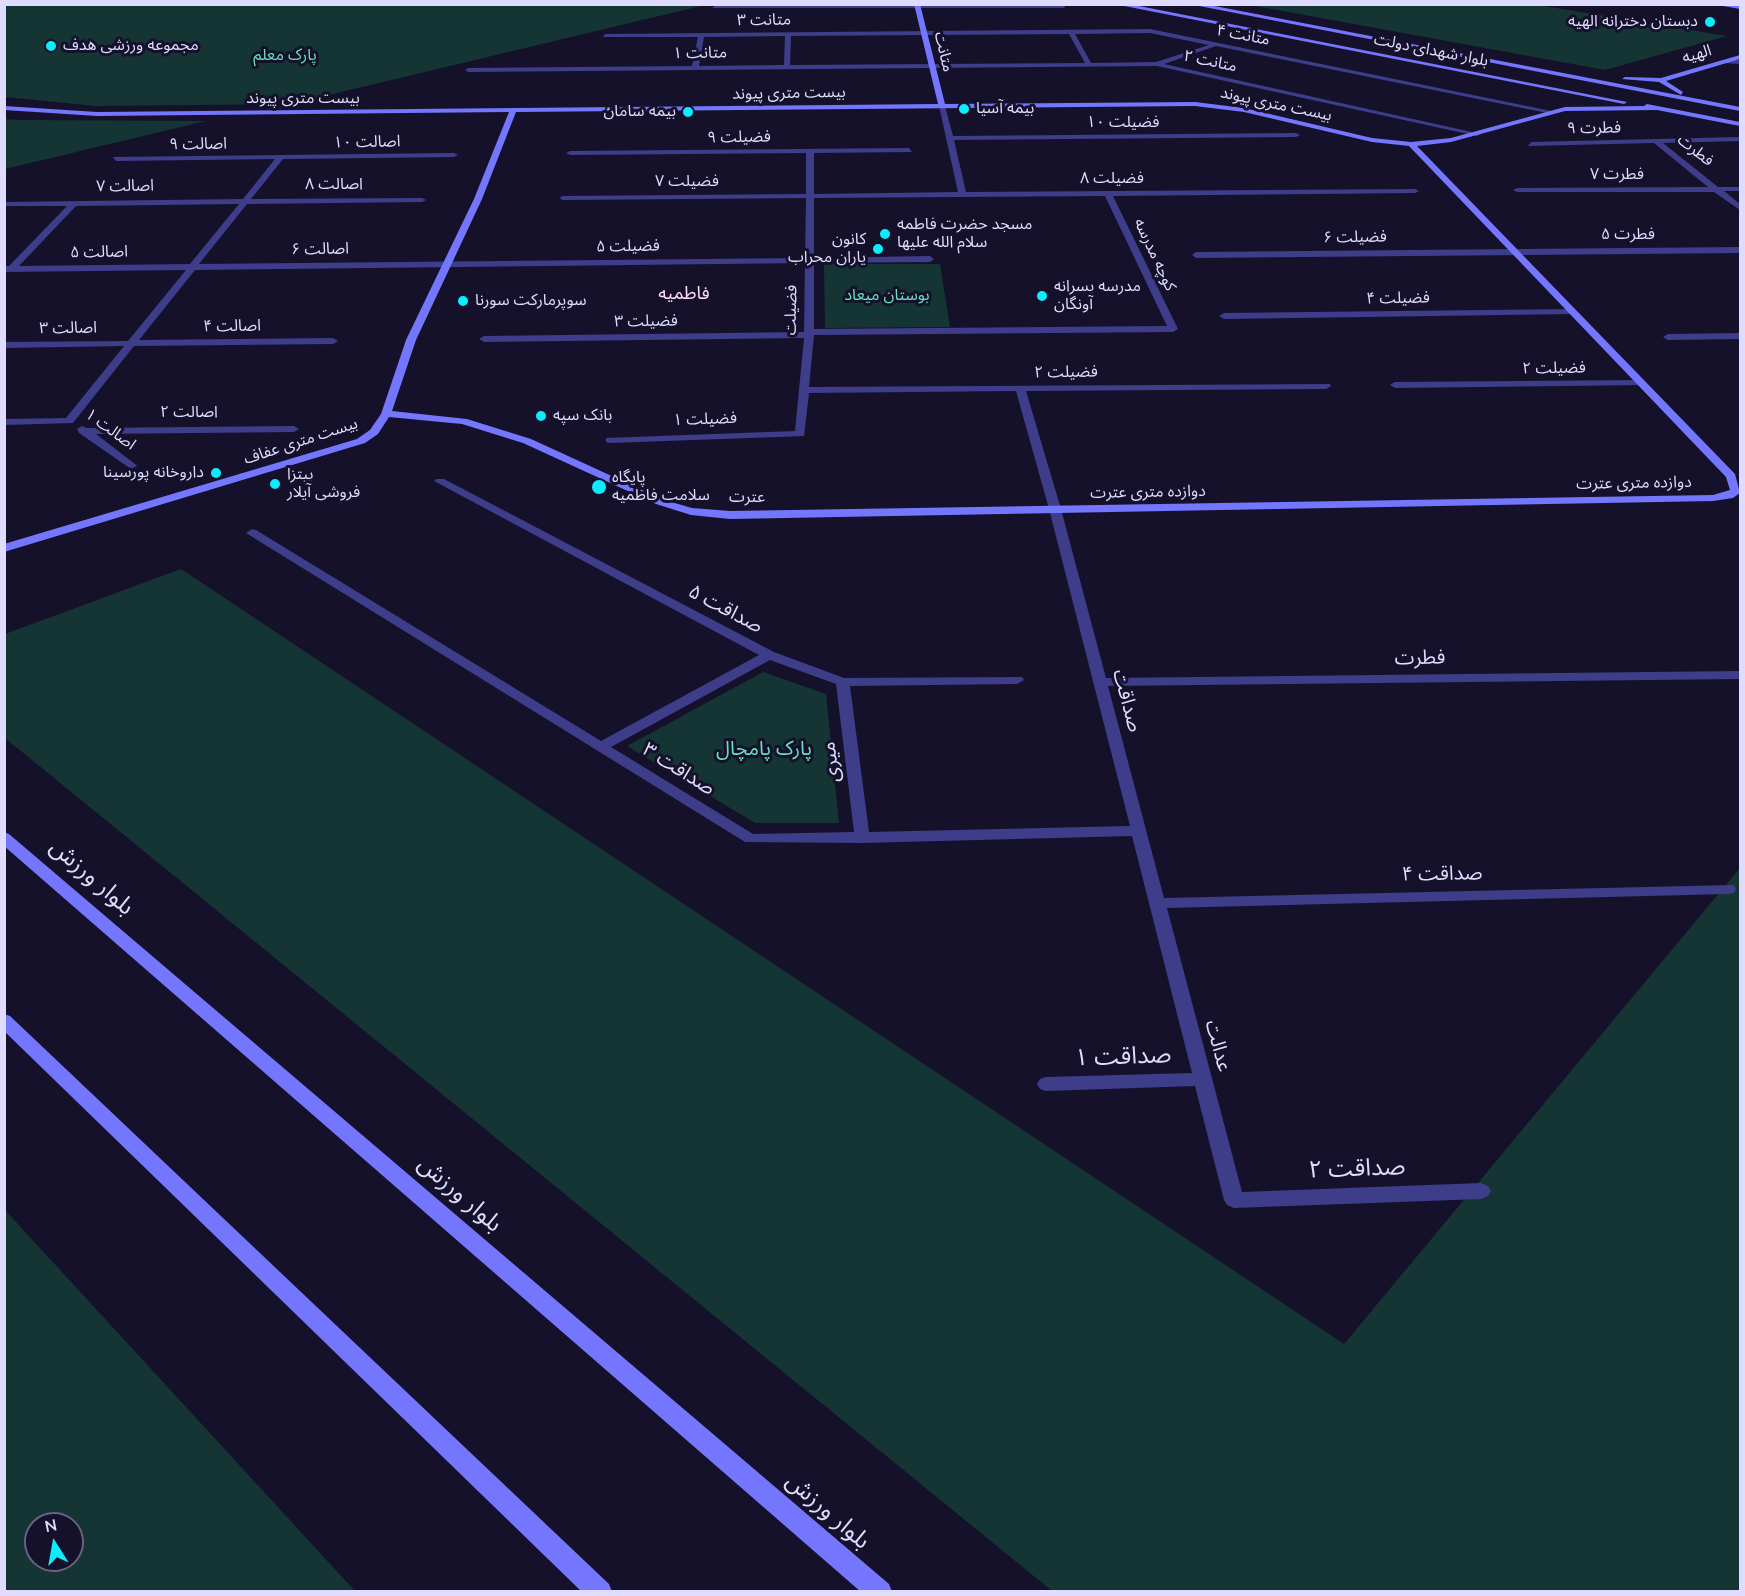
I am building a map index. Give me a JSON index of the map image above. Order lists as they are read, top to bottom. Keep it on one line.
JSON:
{"streets":{"street":["متانت ۳","متانت ۴","بلوار شهدای دولت","متانت","متانت ۱","الهیه","متانت ۲","بیست متری پیوند","فضیلت ۱۰","فطرت ۹","فضیلت ۹","اصالت ۱۰","اصالت ۹","فطرت","فطرت ۷","فضیلت ۸","فضیلت ۷","اصالت ۸","اصالت ۷","فطرت ۵","فضیلت ۶","فضیلت ۵","اصالت ۶","اصالت ۵","کوچه مدرسه","فضیلت ۴","فضیلت","فضیلت ۳","اصالت ۴","اصالت ۳","فضیلت ۲","اصالت ۲","فضیلت ۱","اصالت ۱","بیست متری عفاف","دوازده متری عترت","عترت","صداقت ۵","صداقت","میری","صداقت ۳","صداقت ۴","بلوار ورزش","عدالت","صداقت ۱","صداقت ۲"]},"crossings":[["متانت ۳","متانت ۴"],["متانت ۳","متانت"],["متانت ۴","متانت"],["متانت ۴","بیست متری پیوند"],["بلوار شهدای دولت","بیست متری پیوند"],["متانت","متانت ۱"],["متانت","متانت ۲"],["متانت","بیست متری پیوند"],["متانت ۱","متانت ۲"],["متانت ۲","بیست متری پیوند"],["بیست متری پیوند","بیست متری عفاف"],["بیست متری پیوند","دوازده متری عترت"],["فطرت ۹","فطرت"],["فضیلت ۹","فضیلت"],["اصالت ۱۰","اصالت ۹"],["فطرت","فطرت ۷"],["فطرت","صداقت"],["فضیلت ۸","فضیلت ۷"],["فضیلت ۸","کوچه مدرسه"],["فضیلت ۸","فضیلت"],["فضیلت ۷","فضیلت"],["اصالت ۸","اصالت ۷"],["فطرت ۵","فضیلت ۶"],["فطرت ۵","دوازده متری عترت"],["فضیلت ۶","دوازده متری عترت"],["فضیلت ۵","اصالت ۶"],["فضیلت ۵","فضیلت"],["فضیلت ۵","بیست متری عفاف"],["اصالت ۶","اصالت ۵"],["اصالت ۶","بیست متری عفاف"],["کوچه مدرسه","فضیلت ۳"],["فضیلت ۴","دوازده متری عترت"],["فضیلت","فضیلت ۳"],["فضیلت","فضیلت ۲"],["فضیلت","فضیلت ۱"],["اصالت ۴","اصالت ۳"],["فضیلت ۲","دوازده متری عترت"],["اصالت ۲","اصالت ۱"],["بیست متری عفاف","عترت"],["دوازده متری عترت","عترت"],["دوازده متری عترت","صداقت"],["عترت","صداقت"],["صداقت ۵","میری"],["صداقت","صداقت ۳"],["صداقت","صداقت ۴"],["صداقت","عدالت"],["میری","صداقت ۳"],["صداقت ۴","عدالت"],["عدالت","صداقت ۱"],["عدالت","صداقت ۲"]],"districts":["فاطمیه"],"parks":["پارک معلم","بوستان میعاد","پارک پامچال"],"places":["دبستان دخترانه الهیه","مجموعه ورزشی هدف","بیمه آسیا","بیمه سامان","مسجد حضرت فاطمه سلام الله علیها","کانون یاران محراب","مدرسه پسرانه آونگان","سوپرمارکت سورنا","بانک سپه","داروخانه پورسینا","پیتزا فروشی آیلار","پایگاه سلامت فاطمیه"],"north":"top"}
